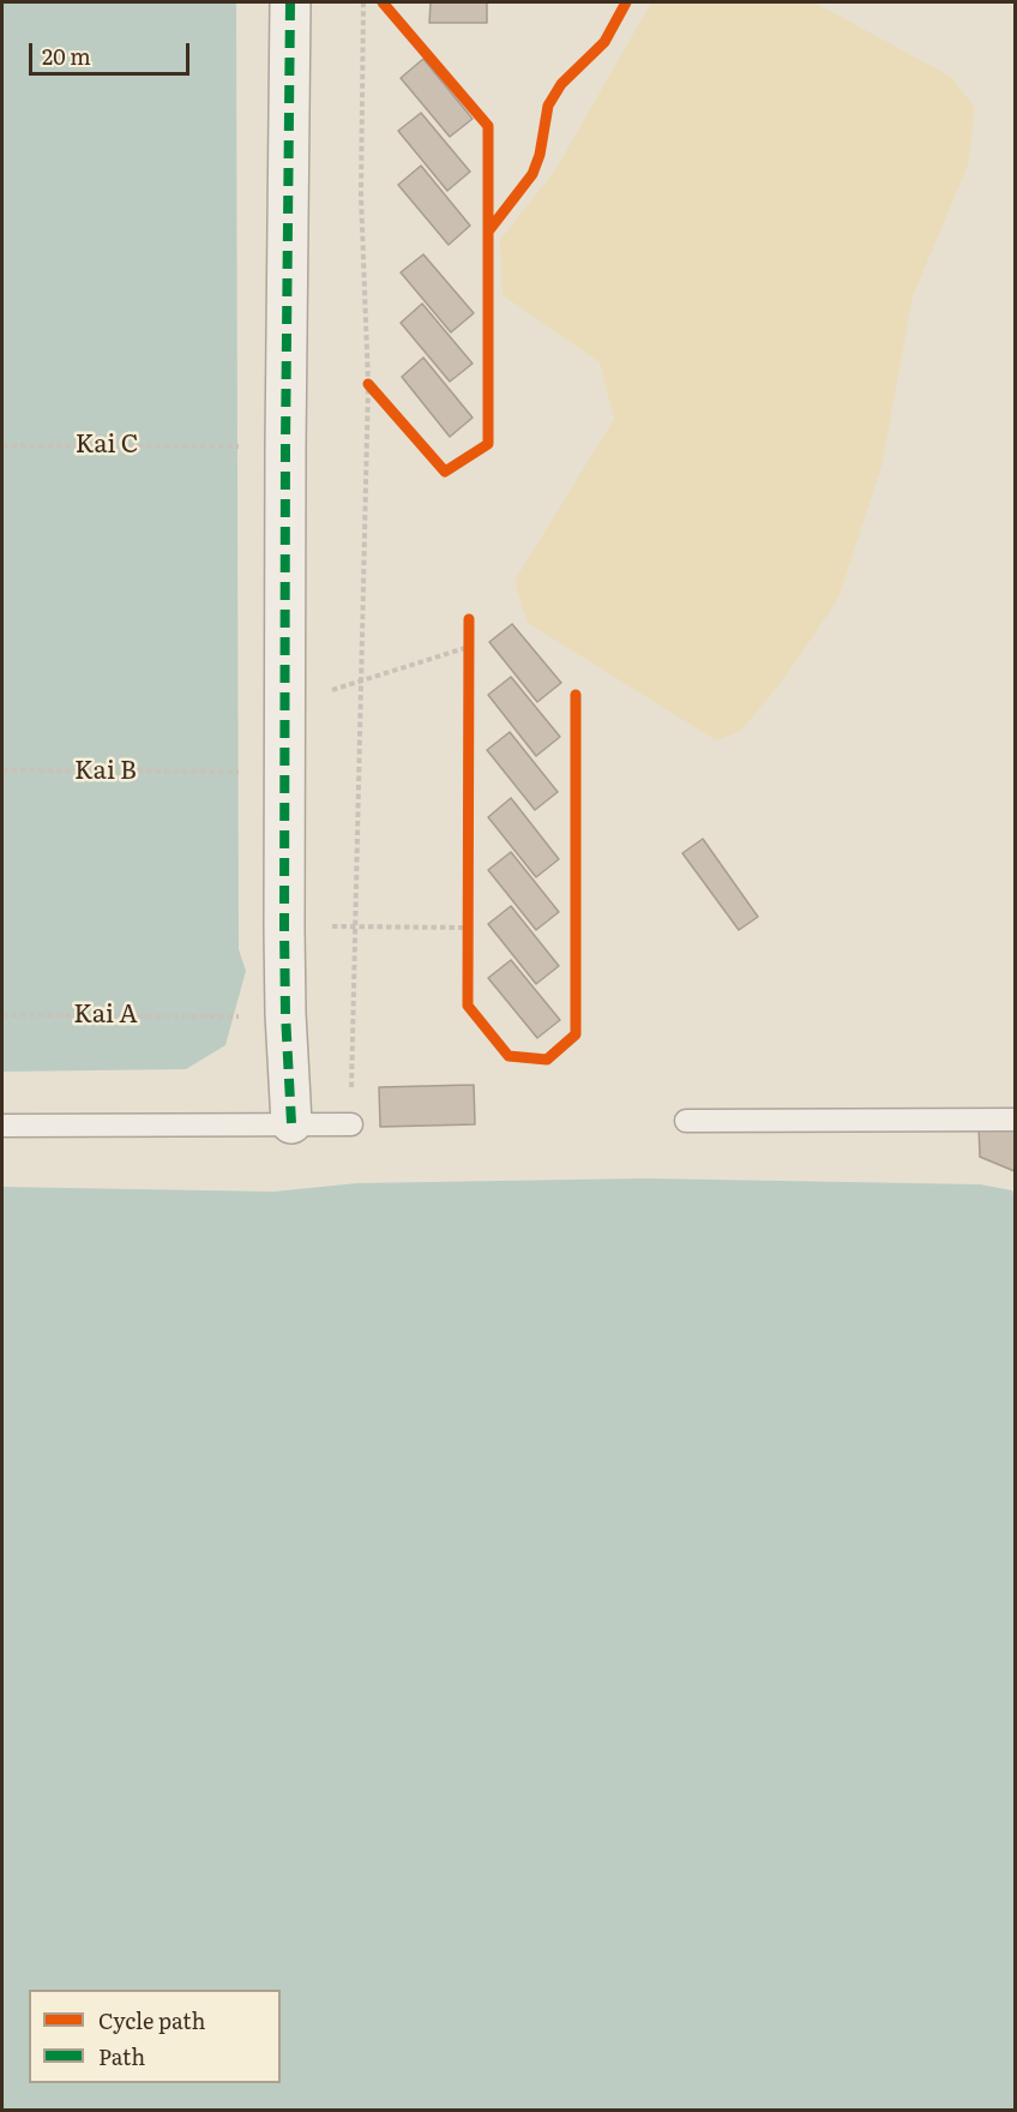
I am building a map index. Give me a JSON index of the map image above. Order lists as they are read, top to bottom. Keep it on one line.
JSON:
{"streets":{"path":["Kai C","Kai B","Kai A"]},"legend":["Cycle path","Path"],"scale_bar":"20 m"}
